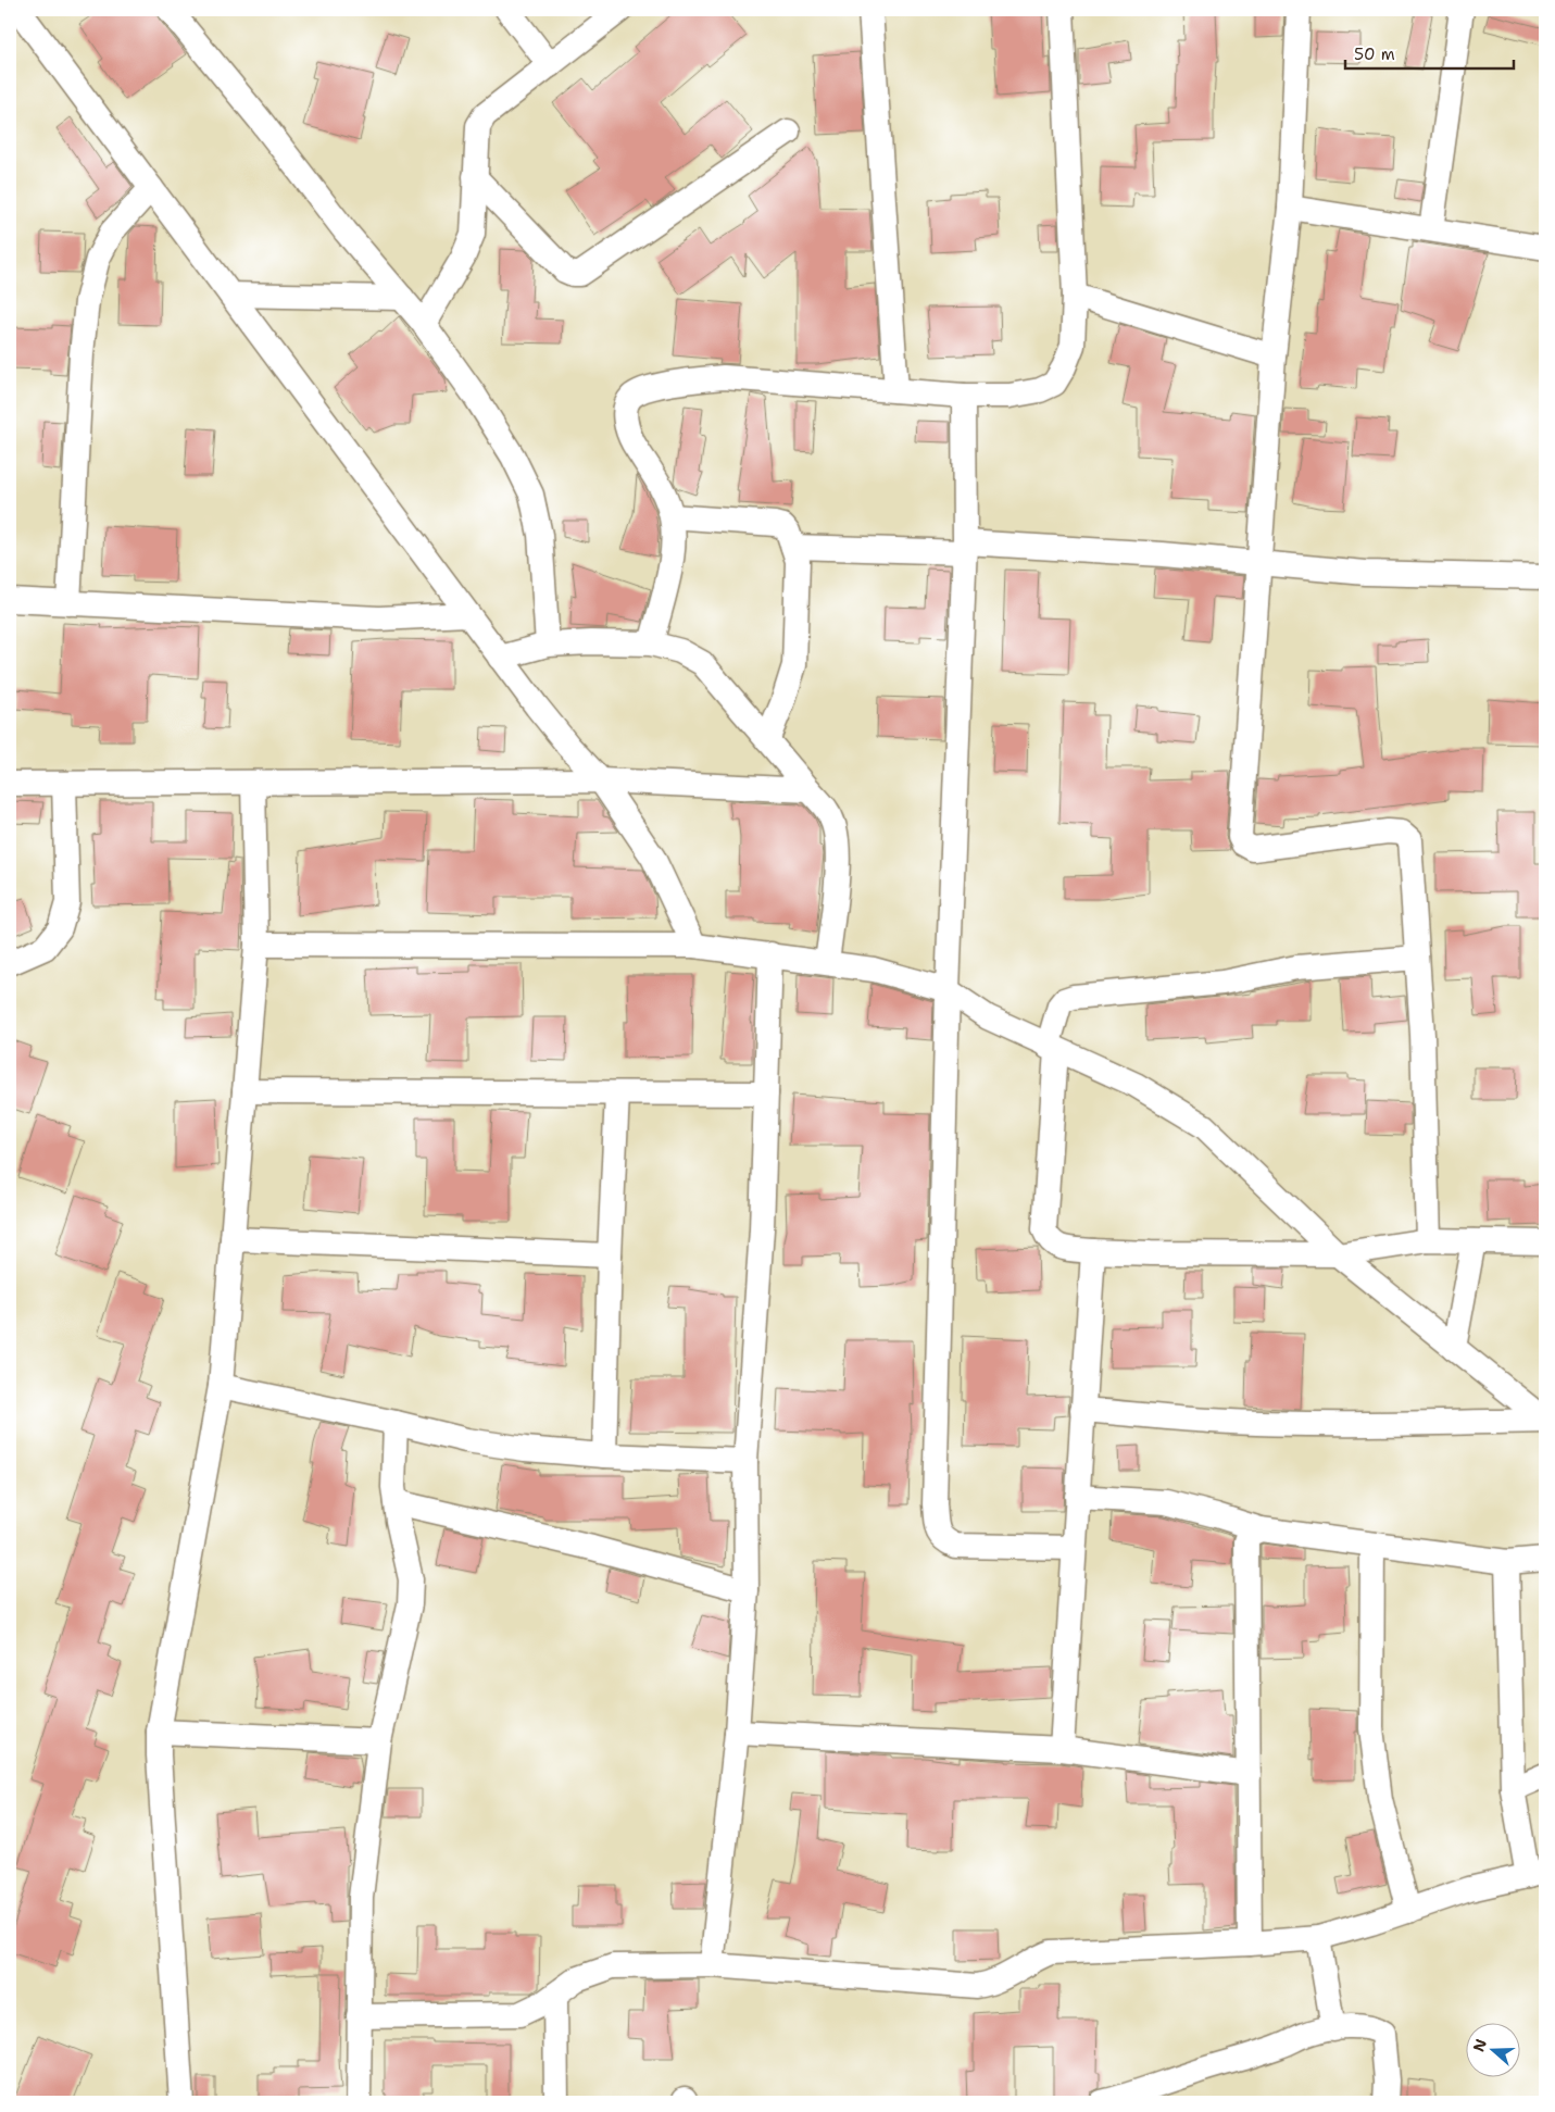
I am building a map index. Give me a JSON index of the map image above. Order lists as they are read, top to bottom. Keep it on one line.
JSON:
{"scale_bar":"50 m","north":"left"}
